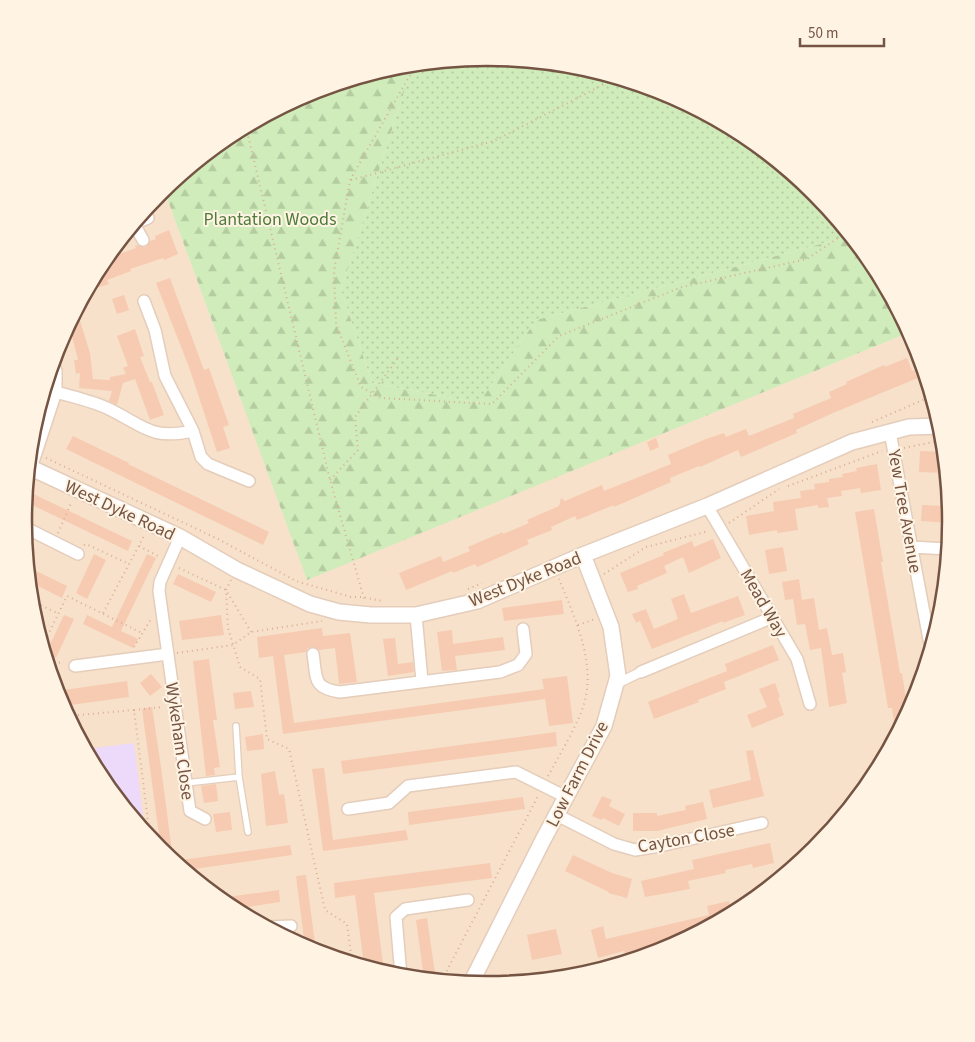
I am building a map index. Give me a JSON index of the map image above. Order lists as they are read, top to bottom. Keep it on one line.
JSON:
{"streets":{"street":["West Dyke Road","Yew Tree Avenue","Mead Way","Wykeham Close","Low Farm Drive","Cayton Close"]},"crossings":[["West Dyke Road","Yew Tree Avenue"],["West Dyke Road","Mead Way"],["West Dyke Road","Wykeham Close"],["West Dyke Road","Low Farm Drive"],["Low Farm Drive","Cayton Close"]],"parks":["Plantation Woods"],"scale_bar":"50 m"}
